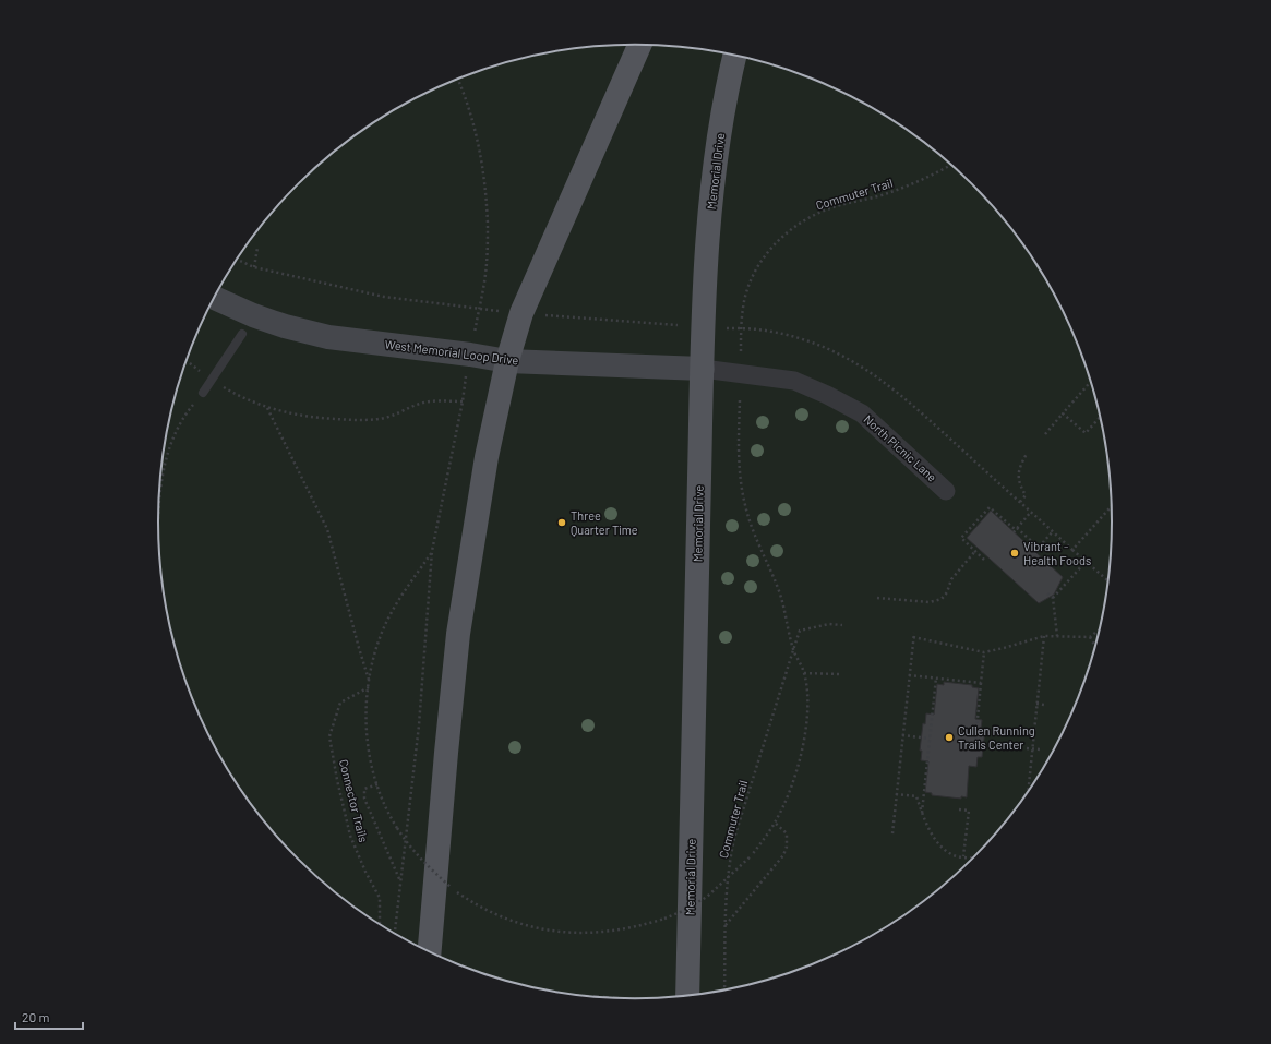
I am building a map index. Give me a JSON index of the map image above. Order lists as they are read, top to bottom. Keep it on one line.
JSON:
{"streets":{"main road":["Memorial Drive"],"street":["West Memorial Loop Drive","North Picnic Lane"],"path":["Commuter Trail","Connector Trails"]},"crossings":[["Memorial Drive","West Memorial Loop Drive"],["Memorial Drive","North Picnic Lane"],["West Memorial Loop Drive","North Picnic Lane"]],"places":["Three Quarter Time","Vibrant - Health Foods","Cullen Running Trails Center"],"scale_bar":"20 m"}
